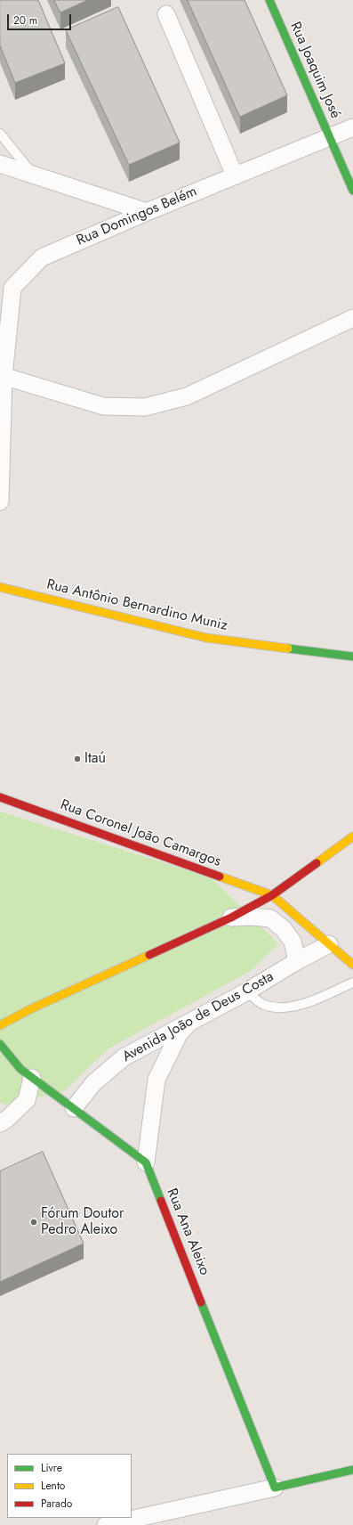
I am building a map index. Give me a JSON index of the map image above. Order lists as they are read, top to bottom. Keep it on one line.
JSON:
{"streets":{"main road":["Rua Joaquim José","Rua Antônio Bernardino Muniz","Rua Coronel João Camargos","Rua Ana Aleixo"],"street":["Rua Domingos Belém","Avenida João de Deus Costa"]},"crossings":[["Rua Joaquim José","Rua Domingos Belém"]],"places":["Itaú","Fórum Doutor Pedro Aleixo"],"legend":["Livre","Lento","Parado"],"scale_bar":"20 m"}
